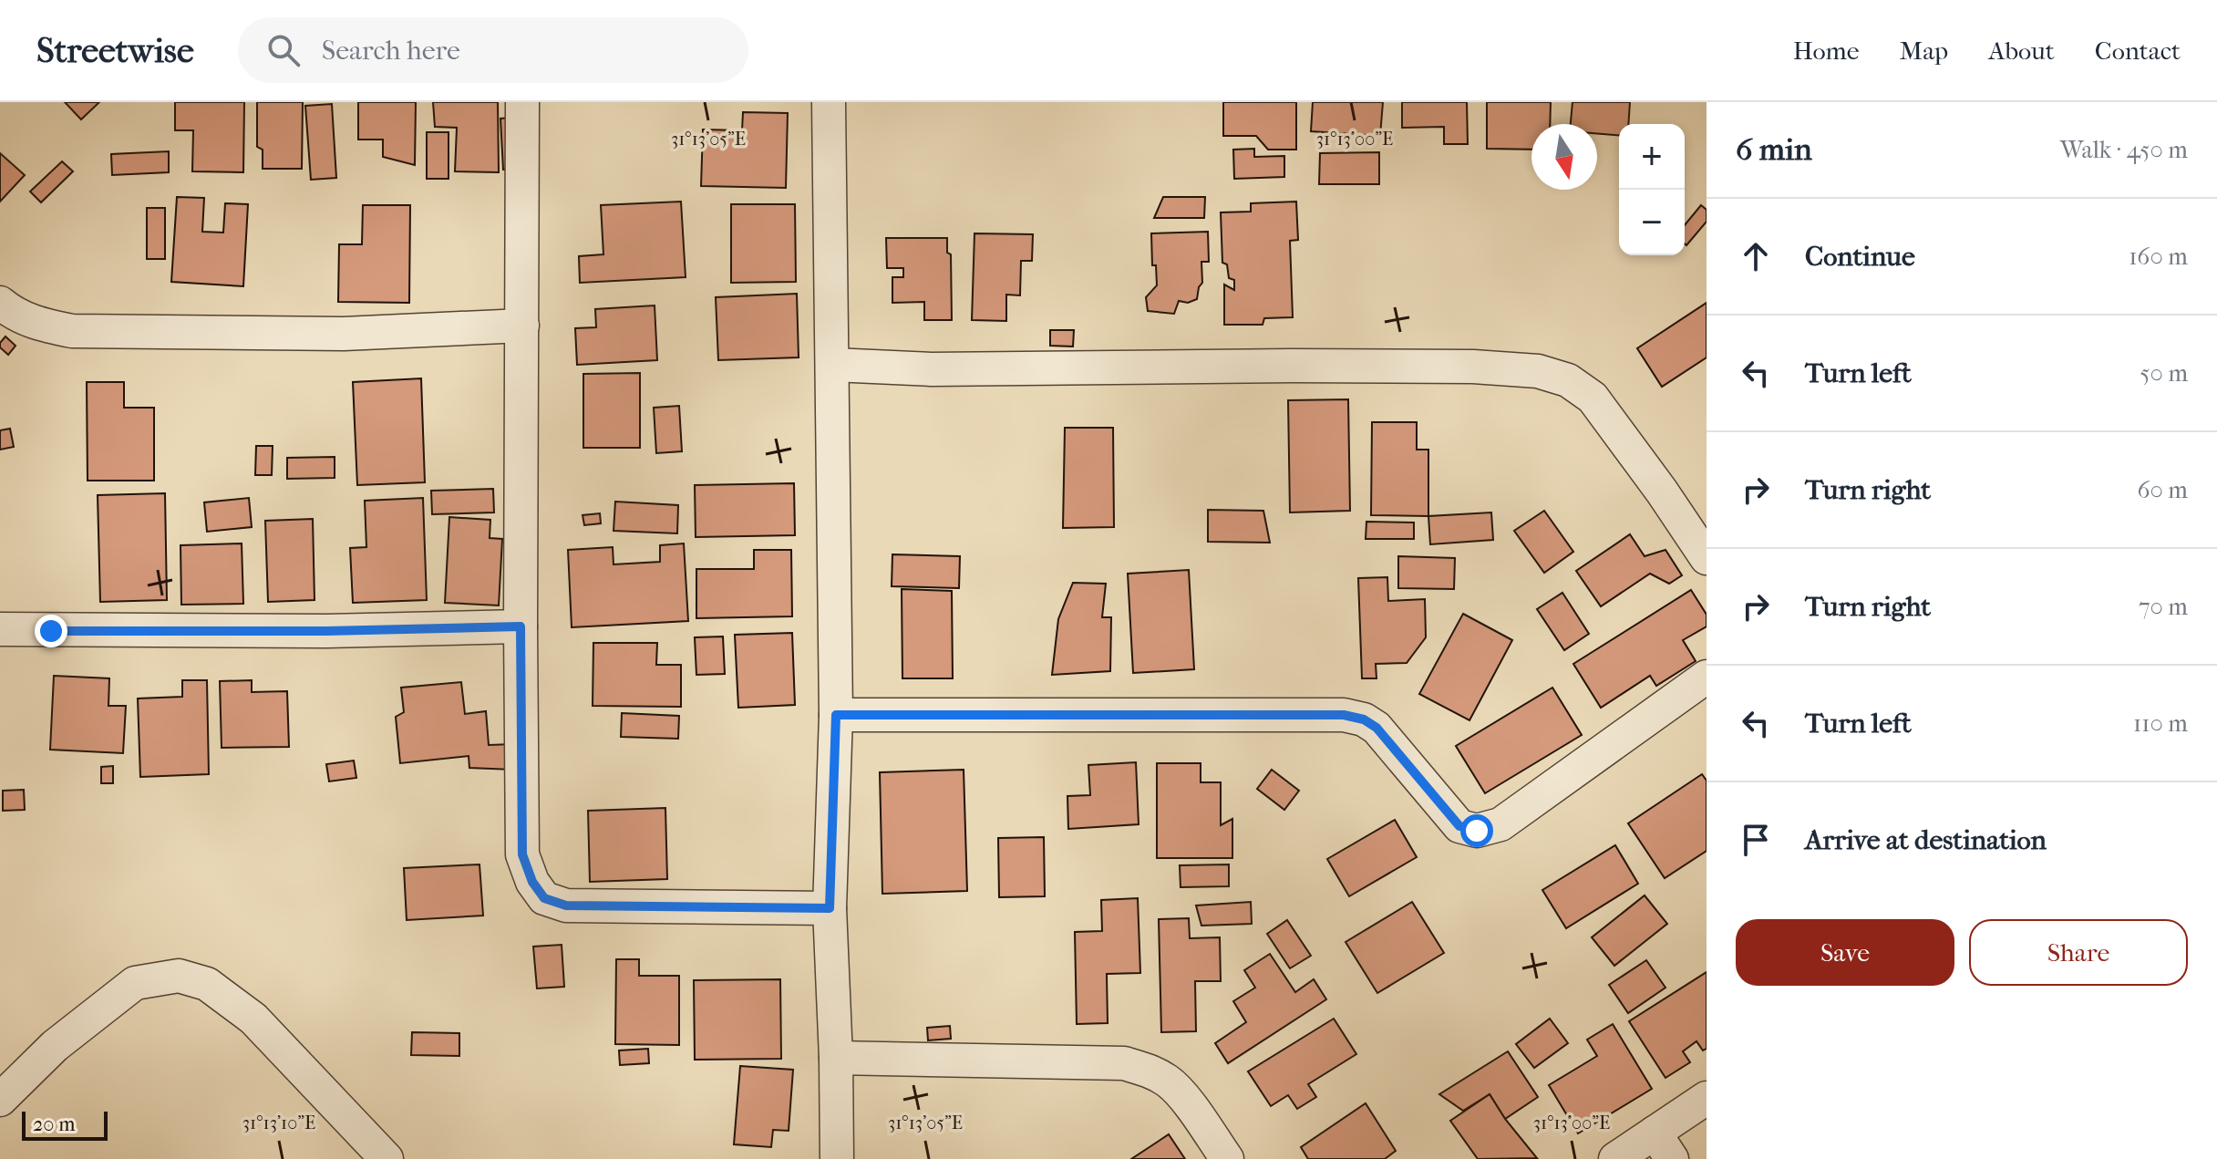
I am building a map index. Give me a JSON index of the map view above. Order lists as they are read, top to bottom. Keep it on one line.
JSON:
{"scale_bar":"20 m","north":"bottom","page":{"header":"Streetwise","search":"Search here","nav":["Home","Map","About","Contact"],"heading":["6 min","Walk · 450 m"],"map_buttons":["+","−"],"list":[["Continue","160 m"],["Turn left","50 m"],["Turn right","60 m"],["Turn right","70 m"],["Turn left","110 m"],"Arrive at destination"],"buttons":["Save","Share"],"scale":"20 m"},"coordinates":["31°13'05\"E","31°13'00\"E","31°13'10\"E"]}
